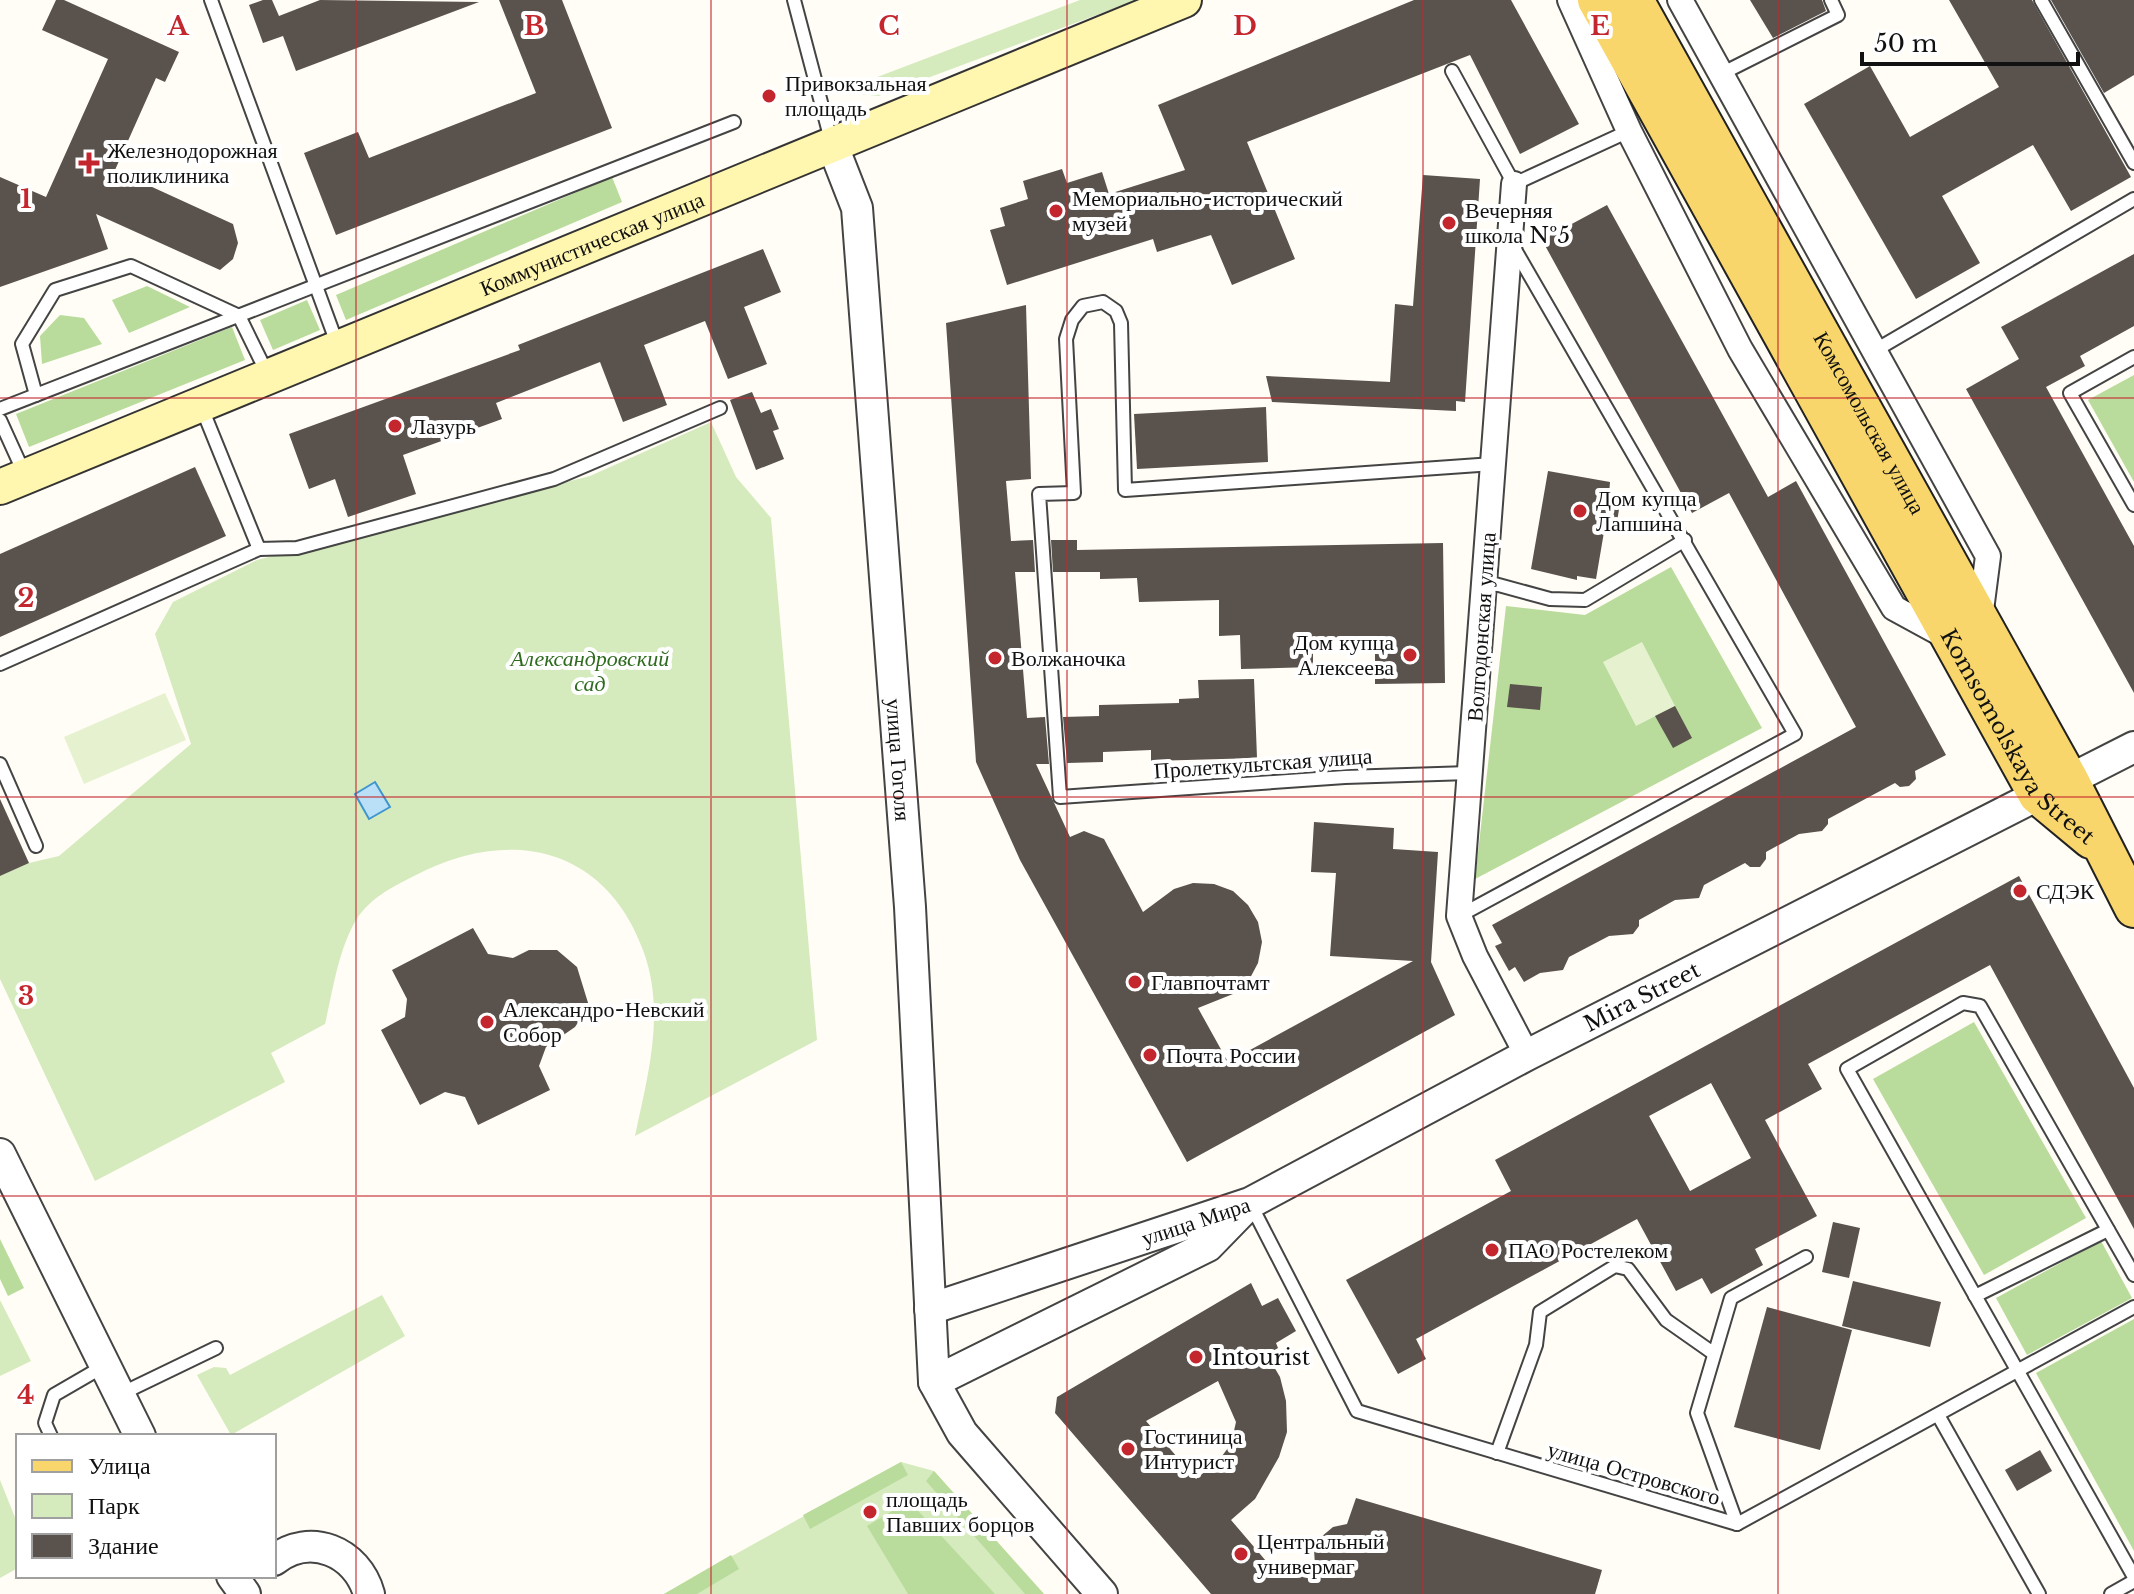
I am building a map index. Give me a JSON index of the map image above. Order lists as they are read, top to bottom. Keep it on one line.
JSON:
{"streets":{"main road":["Коммунистическая улица","Комсомольская улица","Komsomolskaya Street"],"street":["Волгодонская улица","улица Гоголя","Mira Street","улица Мира"],"lane":["Пролеткультская улица","улица Островского"]},"crossings":[["Коммунистическая улица","улица Гоголя"],["Комсомольская улица","Komsomolskaya Street"],["Волгодонская улица","Пролеткультская улица"],["Волгодонская улица","Mira Street"],["Komsomolskaya Street","Mira Street"],["улица Гоголя","улица Мира"],["Mira Street","улица Мира"],["Mira Street","улица Островского"],["улица Мира","улица Островского"]],"parks":["Александровский сад"],"places":{"other":["Привокзальная площадь","Мемориально-исторический музей","Вечерняя школа №5","Лазурь","Дом купца Лапшина","Дом купца Алексеева","Волжаночка","СДЭК","Главпочтамт","Александро-Невский Собор","Почта России","ПАО Ростелеком","Intourist","Гостиница Интурист","площадь Павших борцов","Центральный универмаг"],"health":["Железнодорожная поликлиника"]},"legend":["Улица","Парк","Здание"],"scale_bar":"50 m","grid":{"columns":["A","B","C","D","E"],"rows":["1","2","3","4"]}}
